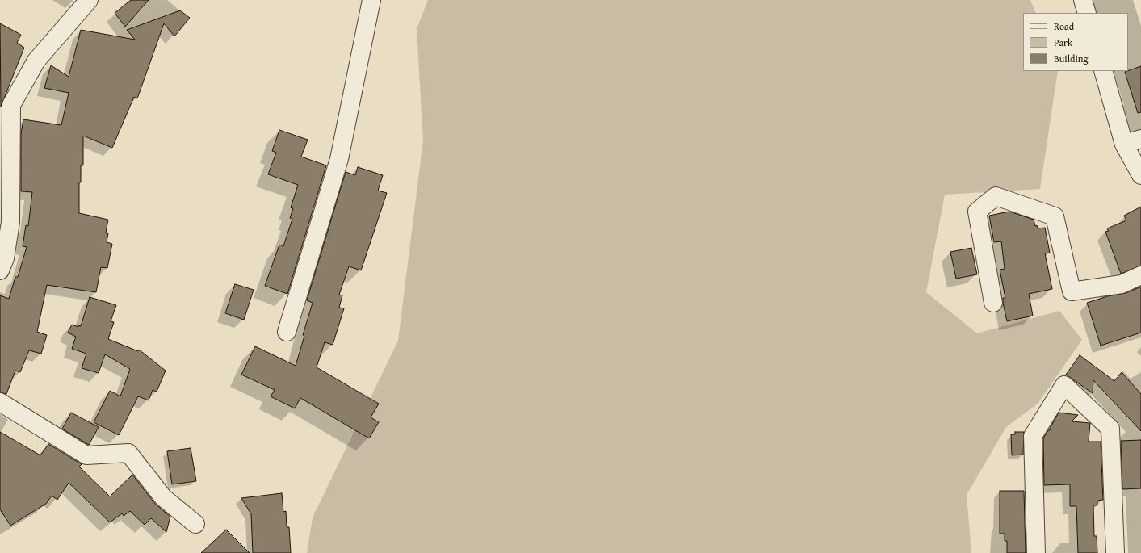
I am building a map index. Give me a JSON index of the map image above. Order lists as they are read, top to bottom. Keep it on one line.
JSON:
{"legend":["Road","Park","Building"]}
